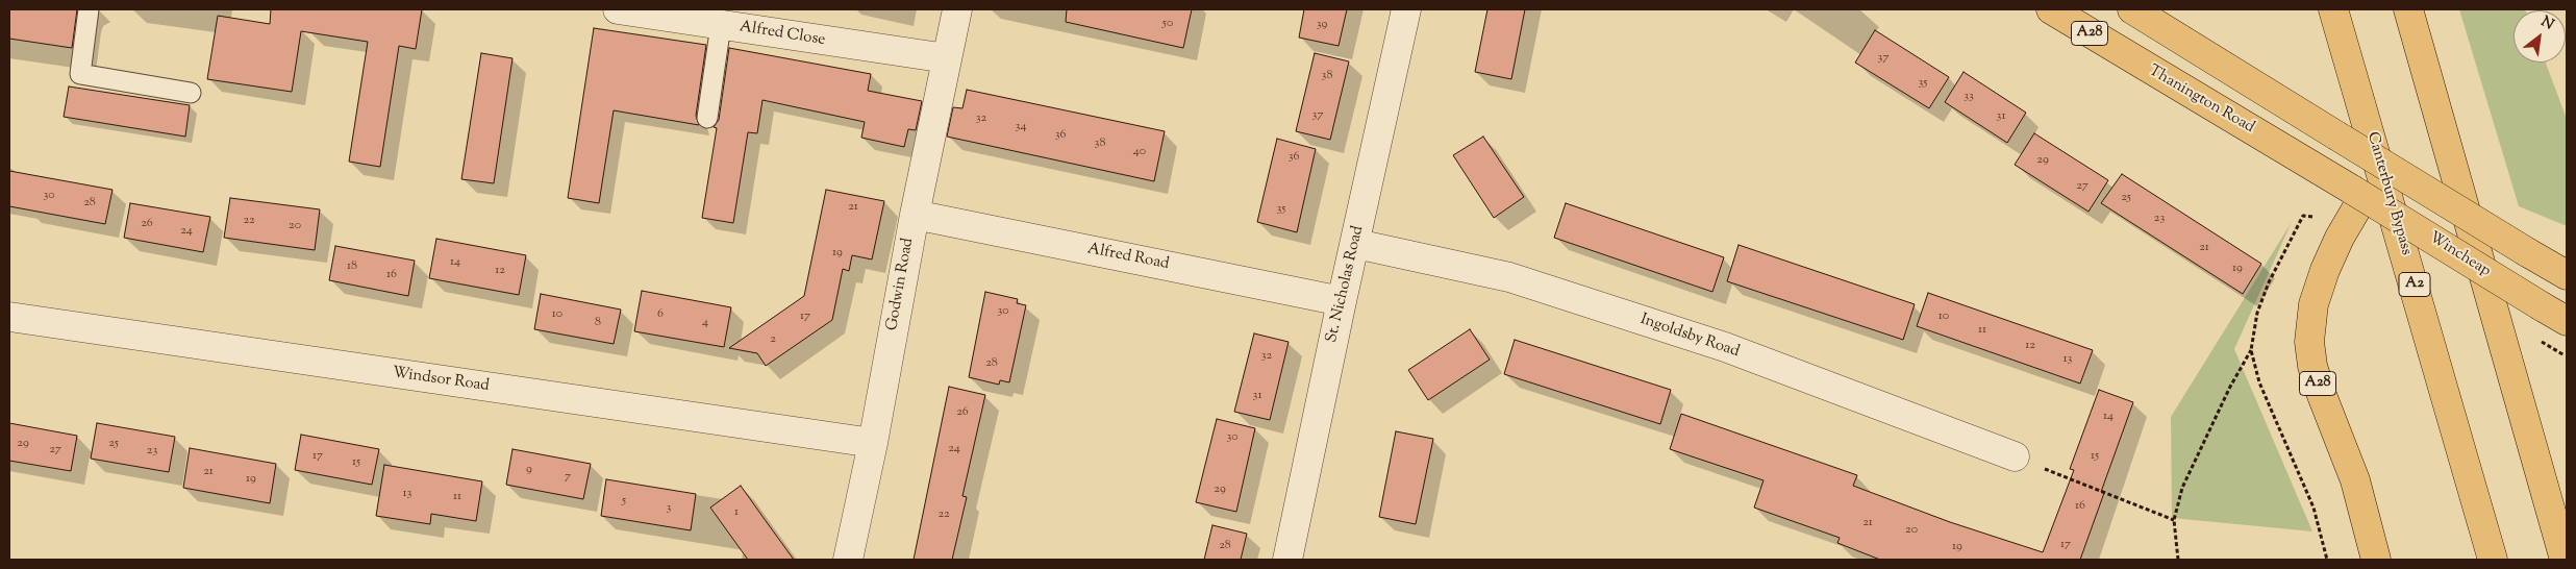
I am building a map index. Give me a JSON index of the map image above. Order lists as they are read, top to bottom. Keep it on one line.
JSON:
{"streets":{"highway":["A28","Thanington Road","Canterbury Bypass","Wincheap","A2"],"street":["Alfred Close","Alfred Road","Godwin Road","St. Nicholas Road","Ingoldsby Road","Windsor Road"]},"crossings":[["A28","Thanington Road"],["A28","Wincheap"],["Alfred Close","Godwin Road"],["Thanington Road","Wincheap"],["Alfred Road","Godwin Road"],["Alfred Road","St. Nicholas Road"],["Godwin Road","Windsor Road"],["St. Nicholas Road","Ingoldsby Road"]],"house_numbers":["50","39","37","38","35","33","37","31","32","34","36","38","40","36","29","27","30","25","28","21","35","23","22","26","20","24","21","19","14","18","19","12","16","30","10","6","17","10","8","4","11","2","12","32","13","28","31","26","14","30","29","25","24","27","23","17","15","15","9","21","7","19","29","13","11","5","16","3","1","22","21","20","17","28","19"],"north":"top right"}
